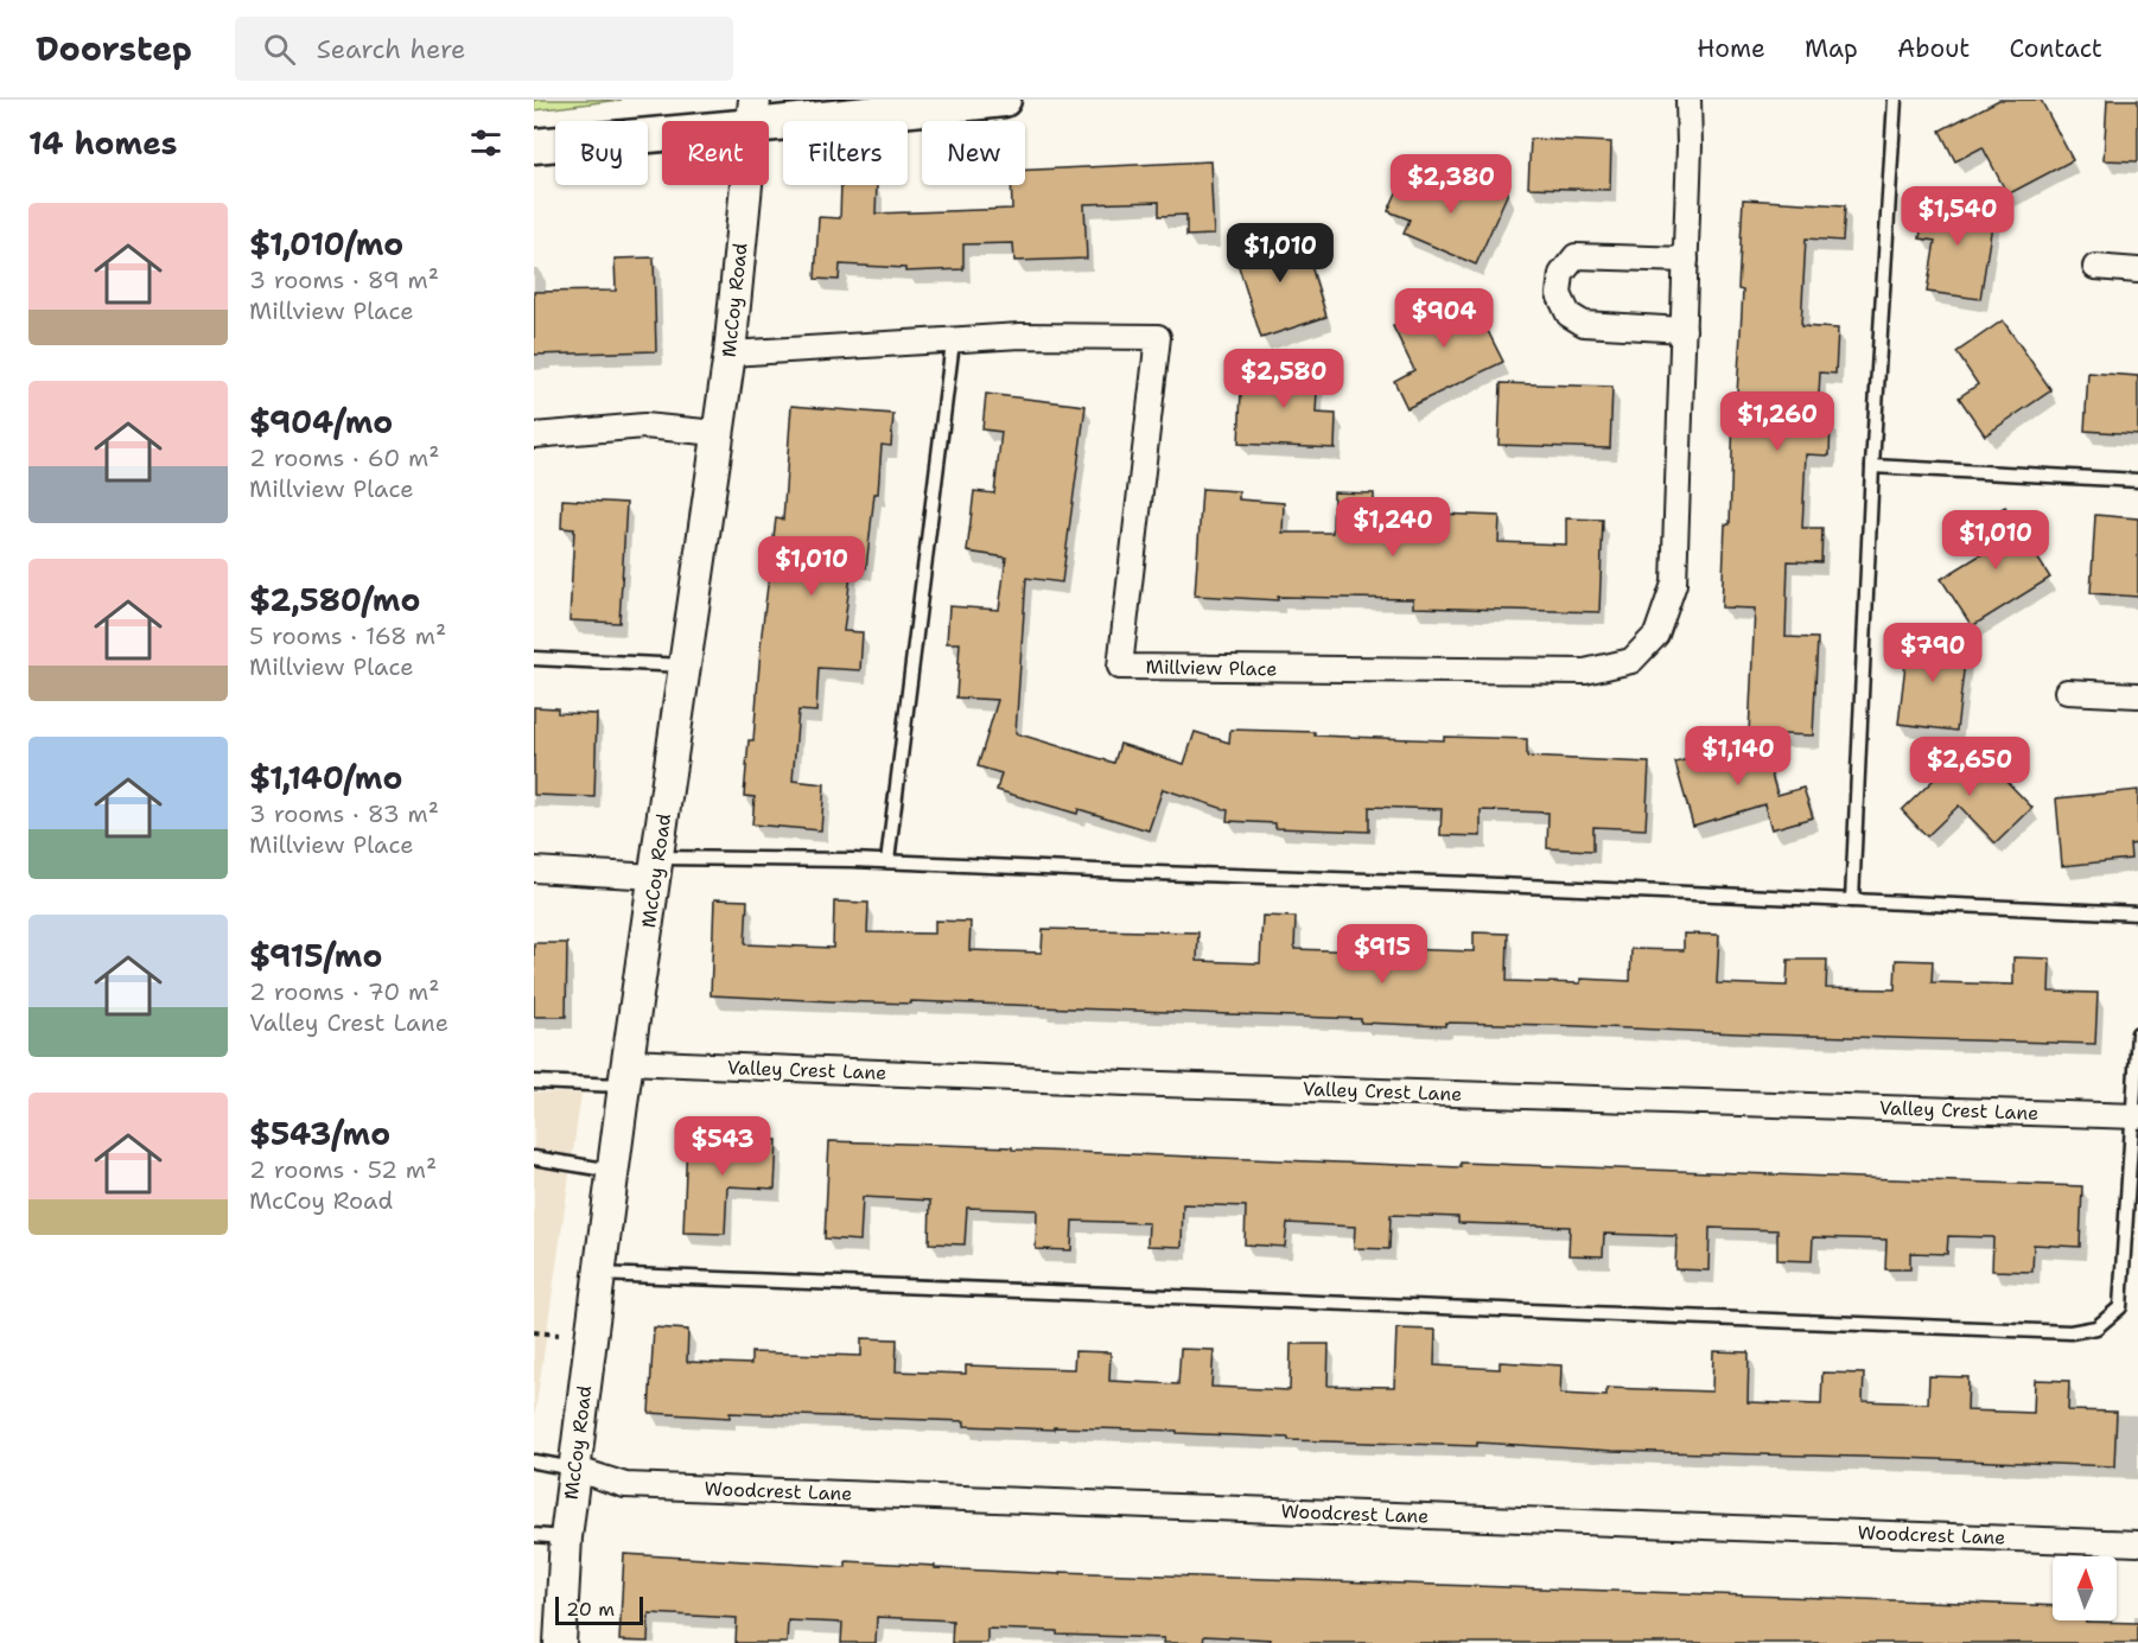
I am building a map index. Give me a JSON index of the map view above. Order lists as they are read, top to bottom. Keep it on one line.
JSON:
{"streets":{"street":["McCoy Road","Millview Place","Valley Crest Lane","Woodcrest Lane"]},"crossings":[["McCoy Road","Millview Place"],["McCoy Road","Valley Crest Lane"],["McCoy Road","Woodcrest Lane"]],"scale_bar":"20 m","north":"top","page":{"header":"Doorstep","search":"Search here","nav":["Home","Map","About","Contact"],"heading":"14 homes","chip":["Buy","Rent","Filters","New"],"price":["$2,380","$1,540","$1,010","$904","$2,580","$1,260","$1,240","$1,010","$1,010","$790","$1,140","$2,650","$915","$543"],"list":[{"name":"$1,010/mo","note":"3 rooms · 89 m² · Millview Place"},{"name":"$904/mo","note":"2 rooms · 60 m² · Millview Place"},{"name":"$2,580/mo","note":"5 rooms · 168 m² · Millview Place"},{"name":"$1,140/mo","note":"3 rooms · 83 m² · Millview Place"},{"name":"$915/mo","note":"2 rooms · 70 m² · Valley Crest Lane"},{"name":"$543/mo","note":"2 rooms · 52 m² · McCoy Road"}],"scale":"20 m"}}
